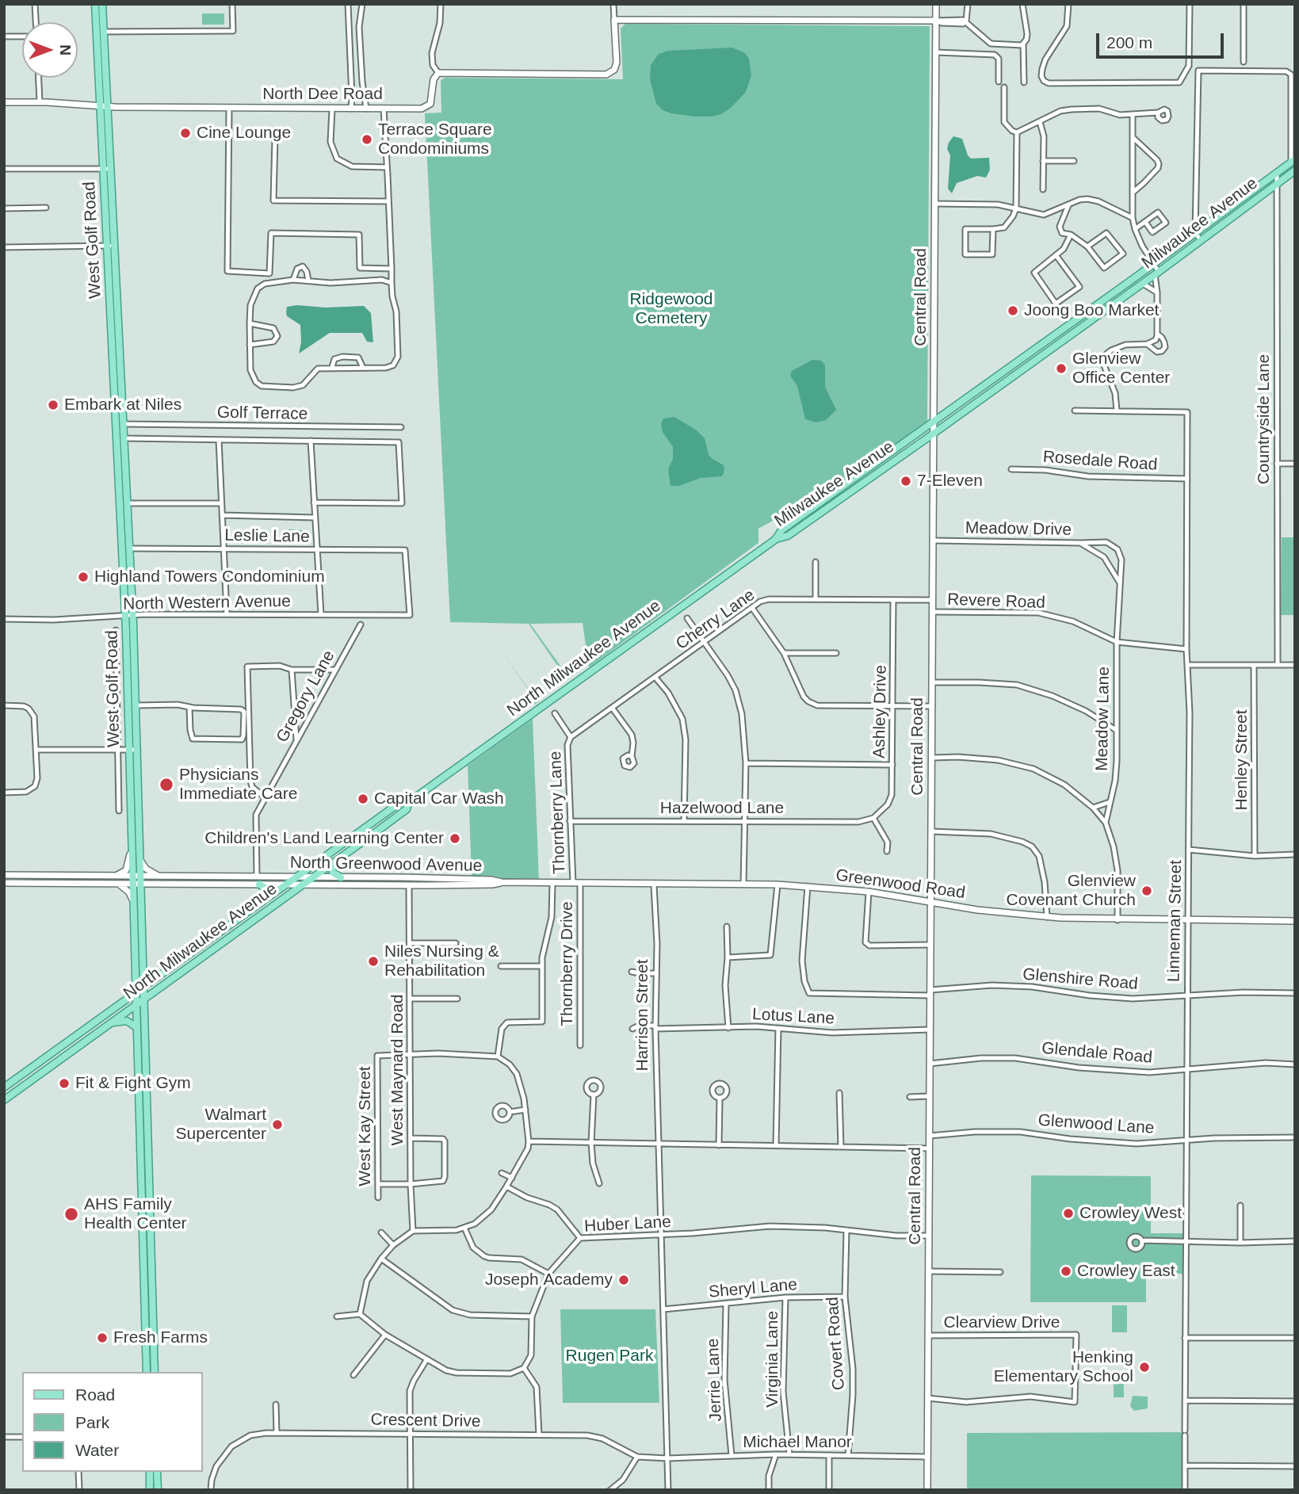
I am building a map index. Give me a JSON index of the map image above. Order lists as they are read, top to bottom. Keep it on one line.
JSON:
{"streets":{"main road":["North Dee Road","Milwaukee Avenue","West Golf Road","Central Road","North Milwaukee Avenue","North Greenwood Avenue","Greenwood Road"],"street":["Golf Terrace","Countryside Lane","Rosedale Road","Meadow Drive","Leslie Lane","Revere Road","North Western Avenue","Cherry Lane","Gregory Lane","Ashley Drive","Meadow Lane","Henley Street","Hazelwood Lane","Thornberry Lane","Linneman Street","Thornberry Drive","Glenshire Road","Harrison Street","Lotus Lane","Glendale Road","West Maynard Road","Glenwood Lane","West Kay Street","Huber Lane","Sheryl Lane","Clearview Drive","Covert Road","Virginia Lane","Jerrie Lane","Crescent Drive","Michael Manor"]},"crossings":[["North Dee Road","West Golf Road"],["Milwaukee Avenue","Central Road"],["Milwaukee Avenue","Countryside Lane"],["Milwaukee Avenue","North Milwaukee Avenue"],["West Golf Road","Golf Terrace"],["West Golf Road","Leslie Lane"],["West Golf Road","North Western Avenue"],["West Golf Road","North Milwaukee Avenue"],["West Golf Road","North Greenwood Avenue"],["Central Road","Meadow Drive"],["Central Road","Revere Road"],["Central Road","Cherry Lane"],["Central Road","Greenwood Road"],["Central Road","Glenshire Road"],["Central Road","Lotus Lane"],["Central Road","Glendale Road"],["Central Road","Glenwood Lane"],["Central Road","Huber Lane"],["Central Road","Clearview Drive"],["Central Road","Michael Manor"],["Rosedale Road","Linneman Street"],["Meadow Drive","Meadow Lane"],["Leslie Lane","North Western Avenue"],["Revere Road","Meadow Lane"],["Revere Road","Linneman Street"],["Cherry Lane","Ashley Drive"],["Cherry Lane","Thornberry Lane"],["North Milwaukee Avenue","North Greenwood Avenue"],["Gregory Lane","North Greenwood Avenue"],["Ashley Drive","Hazelwood Lane"],["Meadow Lane","Greenwood Road"],["Hazelwood Lane","Thornberry Lane"],["Thornberry Lane","Greenwood Road"],["North Greenwood Avenue","Greenwood Road"],["North Greenwood Avenue","West Maynard Road"],["Greenwood Road","Linneman Street"],["Greenwood Road","Thornberry Drive"],["Linneman Street","Glenshire Road"],["Linneman Street","Glendale Road"],["Linneman Street","Glenwood Lane"],["Harrison Street","Lotus Lane"],["Harrison Street","Huber Lane"],["Harrison Street","Sheryl Lane"],["West Maynard Road","West Kay Street"],["Huber Lane","Covert Road"],["Sheryl Lane","Covert Road"],["Sheryl Lane","Virginia Lane"],["Sheryl Lane","Jerrie Lane"],["Covert Road","Michael Manor"],["Virginia Lane","Michael Manor"],["Jerrie Lane","Michael Manor"],["Crescent Drive","Michael Manor"]],"parks":["Ridgewood Cemetery","Rugen Park"],"places":["Cine Lounge","Terrace Square Condominiums","Joong Boo Market","Glenview Office Center","Embark at Niles","7-Eleven","Highland Towers Condominium","Physicians Immediate Care","Capital Car Wash","Children's Land Learning Center","Glenview Covenant Church","Niles Nursing & Rehabilitation","Fit & Fight Gym","Walmart Supercenter","Crowley West","AHS Family Health Center","Crowley East","Joseph Academy","Fresh Farms","Henking Elementary School"],"legend":["Road","Park","Water"],"scale_bar":"200 m","north":"right"}
